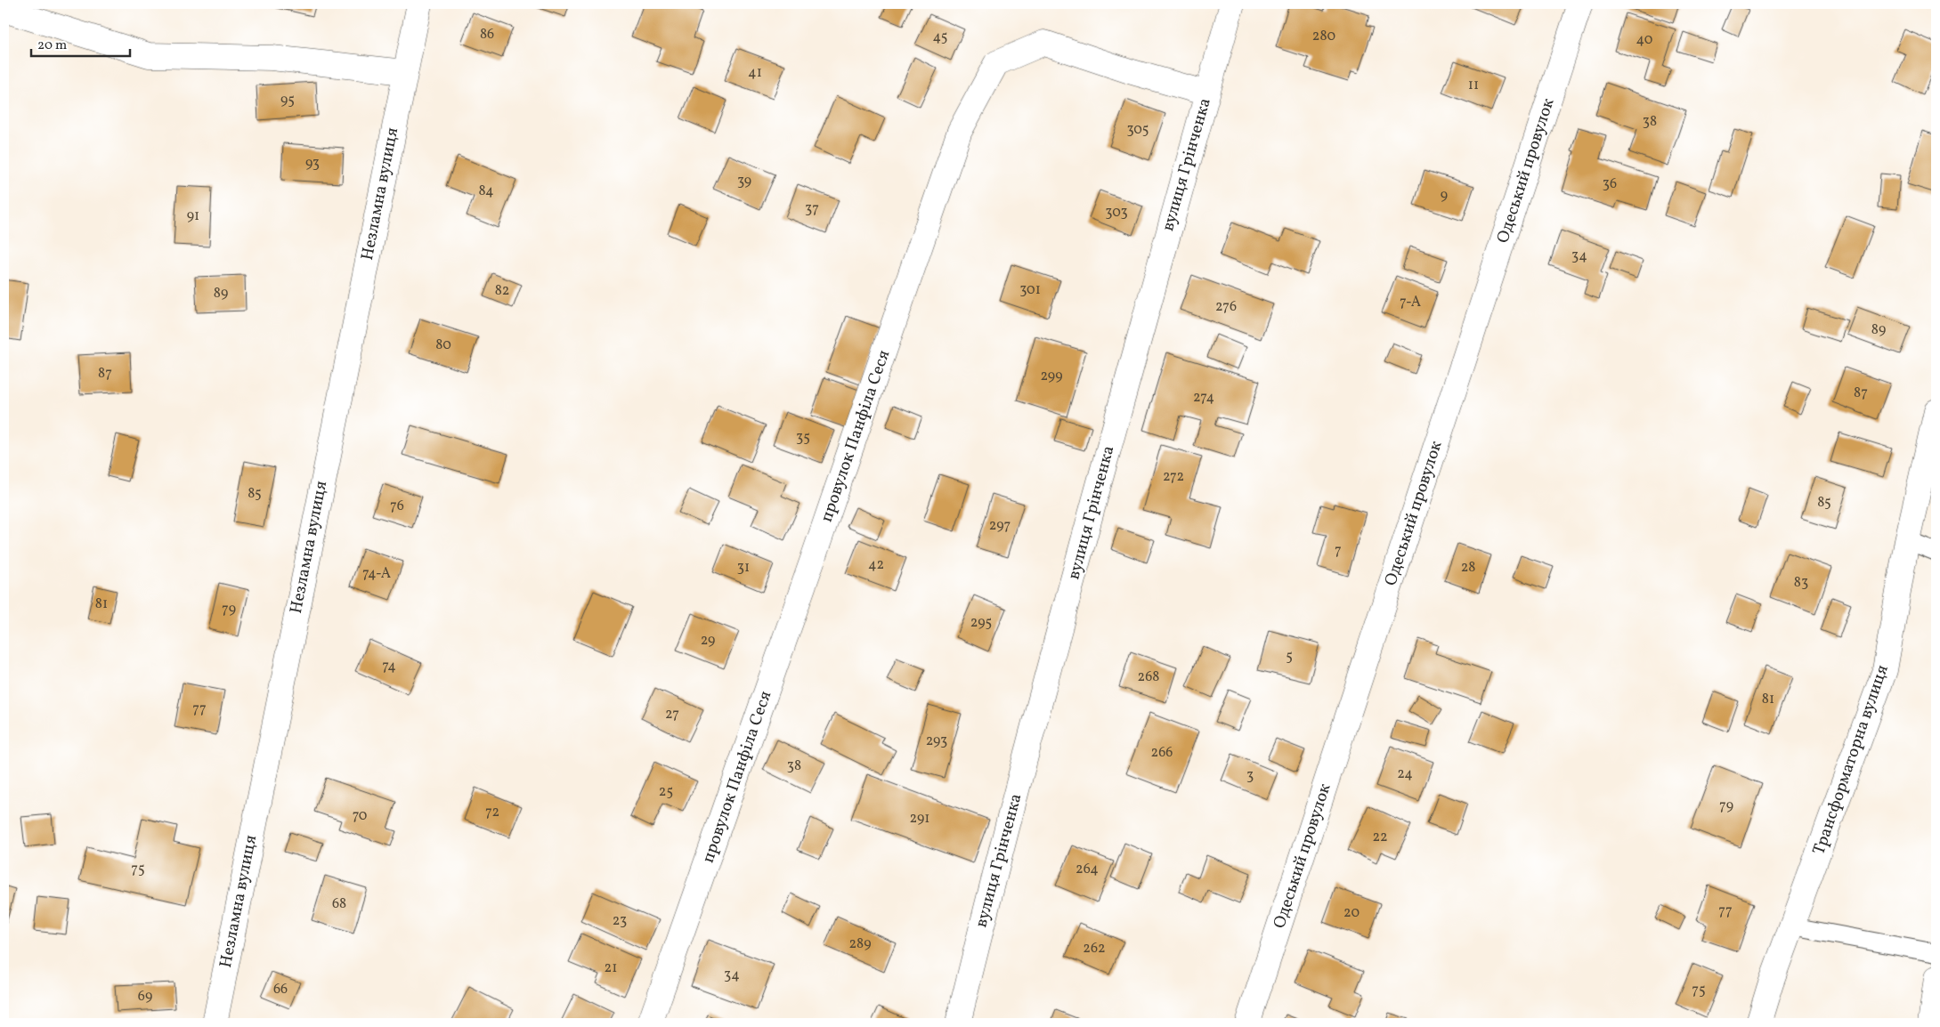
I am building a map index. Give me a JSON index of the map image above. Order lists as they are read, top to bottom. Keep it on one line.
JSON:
{"streets":{"street":["вулиця Грінченка","Одеський провулок","Незламна вулиця","провулок Панфіла Сеся","Трансформаторна вулиця"]},"crossings":[["вулиця Грінченка","провулок Панфіла Сеся"]],"house_numbers":["86","280","45","40","41","11","95","38","305","93","39","36","84","9","37","303","91","34","301","82","89","7-А","276","89","80","87","299","87","274","35","272","85","85","76","297","7","42","31","28","74-А","83","81","79","295","29","5","74","268","81","77","27","293","266","38","24","3","25","79","72","70","291","22","75","264","68","77","20","23","289","262","21","34","66","75","69"],"scale_bar":"20 m"}
